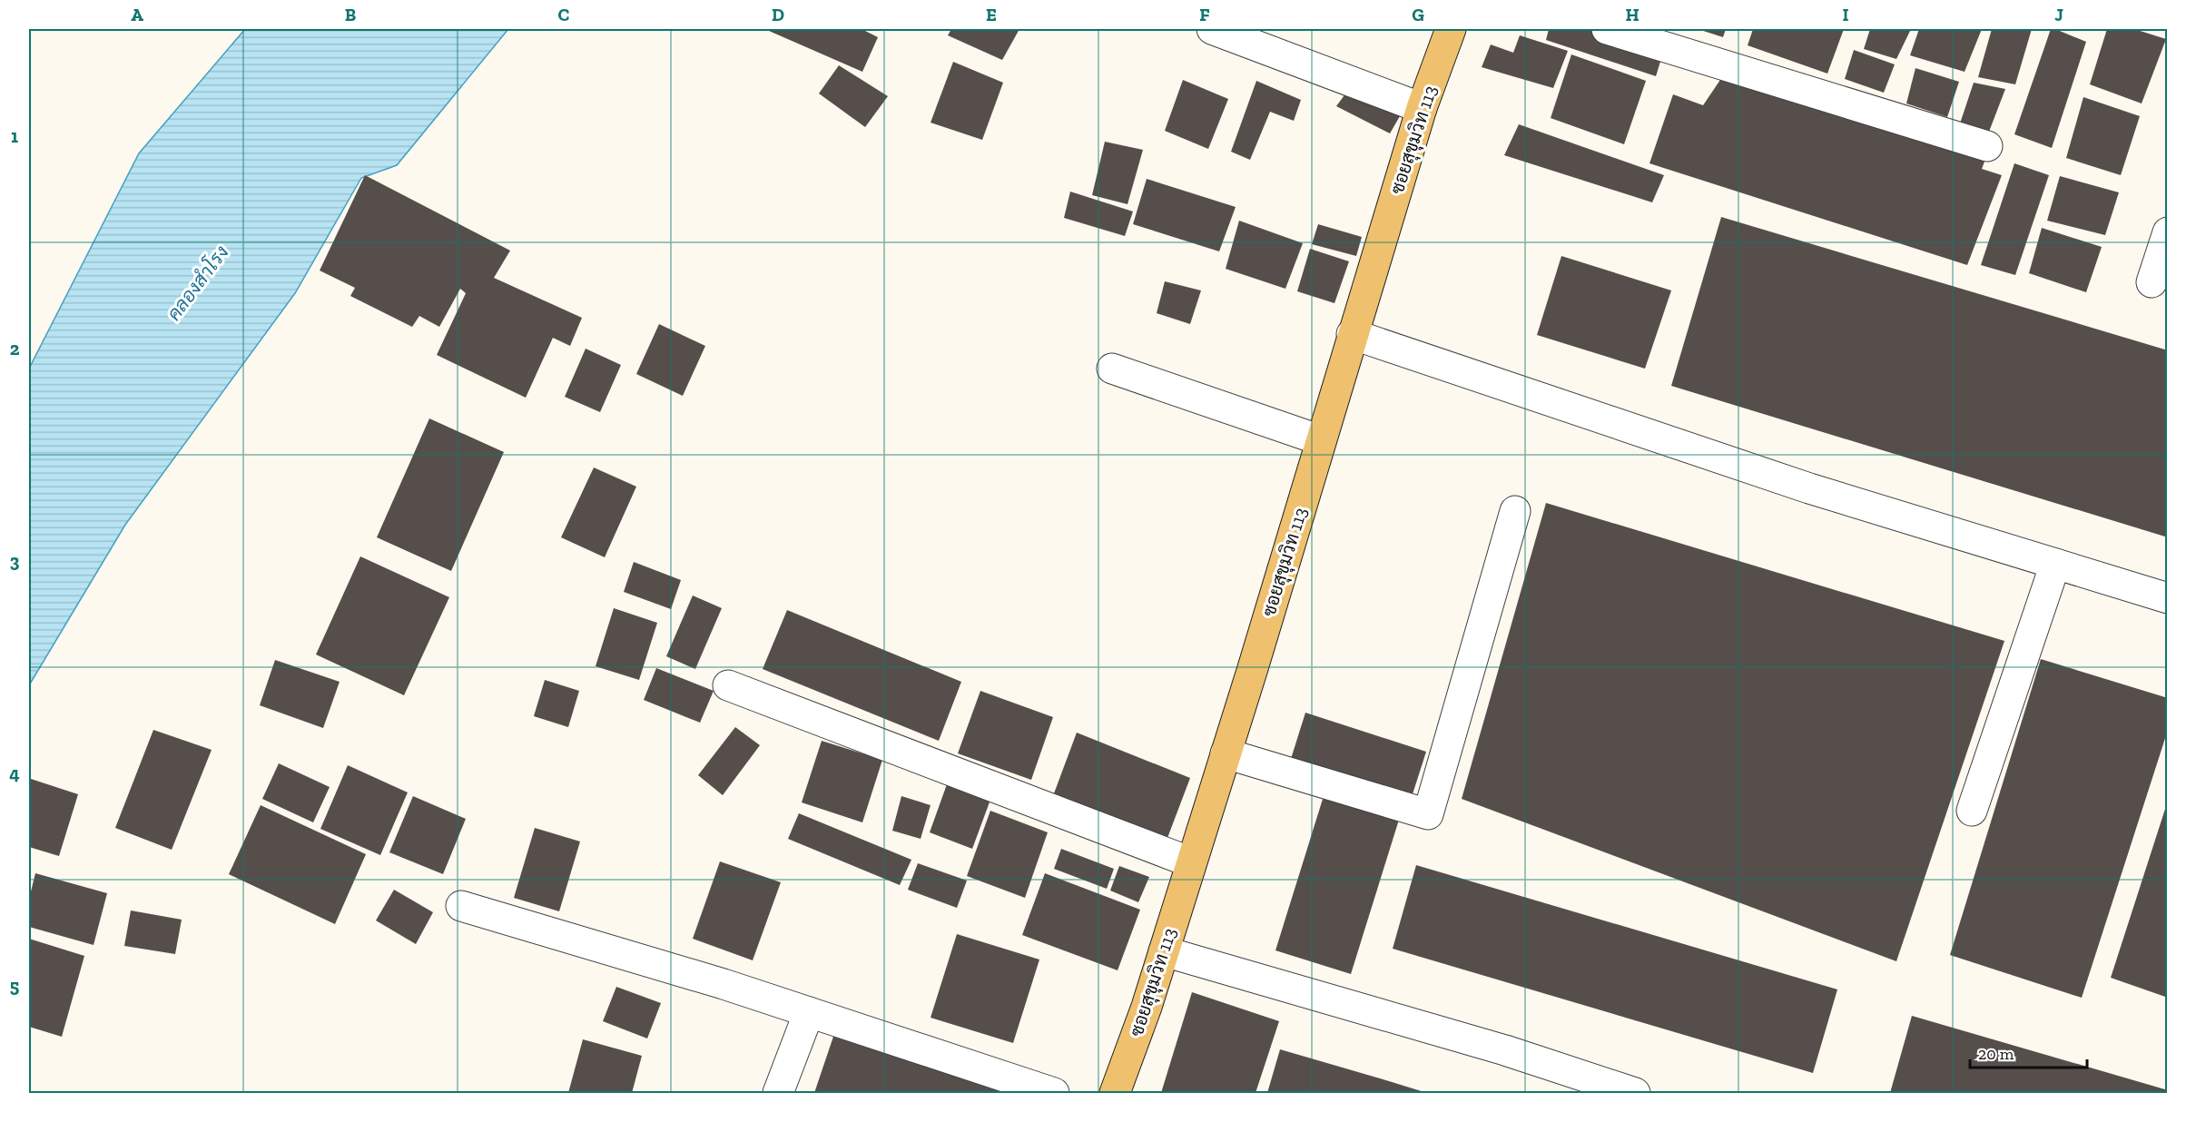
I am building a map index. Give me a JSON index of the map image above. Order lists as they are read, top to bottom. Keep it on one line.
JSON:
{"streets":{"main road":["ซอยสุขุมวิท 113"]},"water":["คลองสำโรง"],"scale_bar":"20 m","grid":{"columns":["A","B","C","D","E","F","G","H","I","J"],"rows":["1","2","3","4","5"]}}
